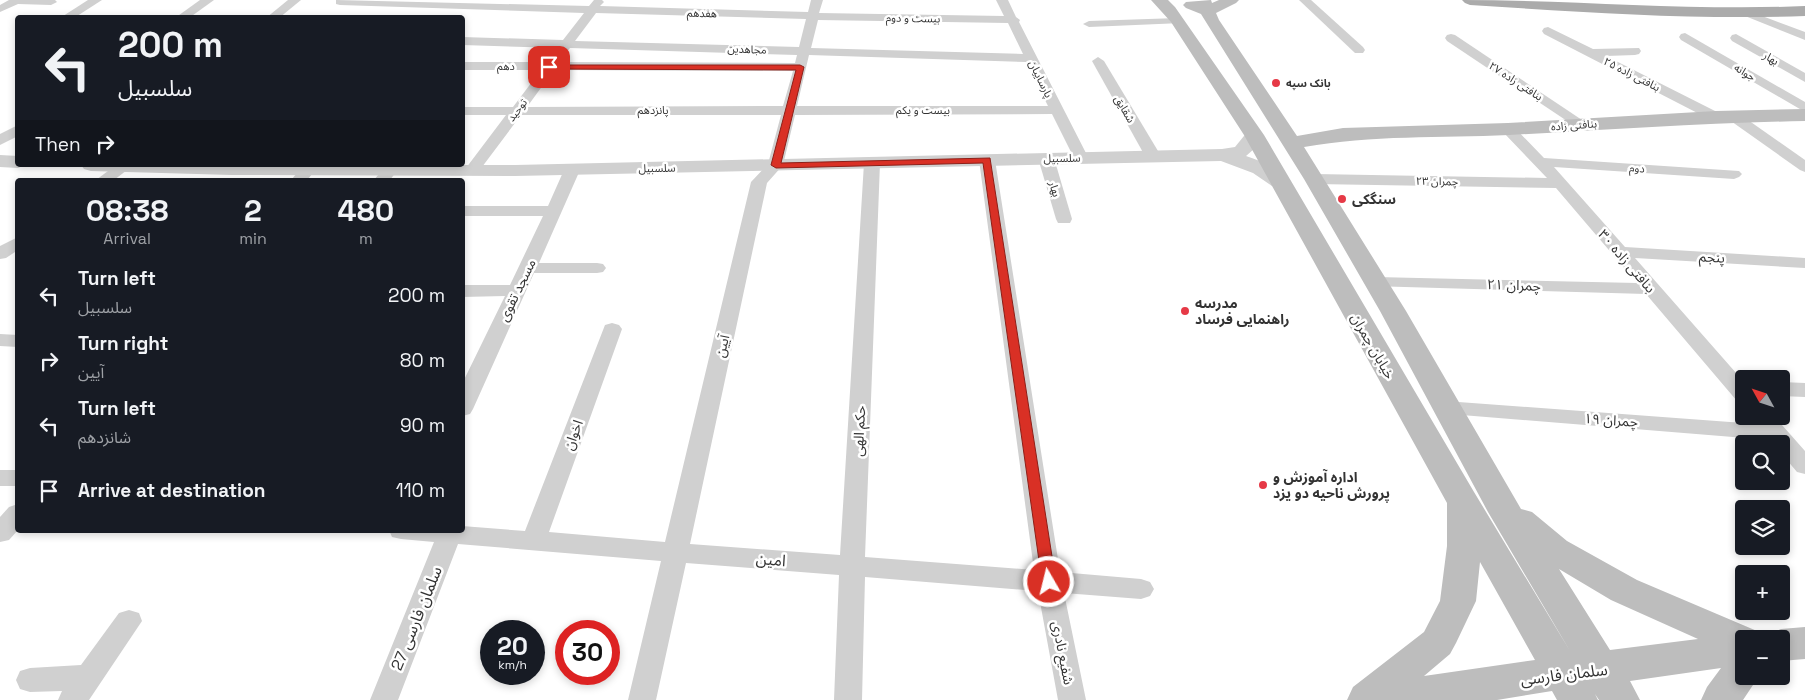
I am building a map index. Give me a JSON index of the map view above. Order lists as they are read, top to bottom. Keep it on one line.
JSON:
{"streets":{"main road":["بنافتی زاده","خیابان چمران","سلمان فارسی"],"street":["هفدهم","بیست و دوم","مجاهدین","بهار","دهم","جوانه","بنافتی زاده ۲۵","پارساییان","بنافتی زاده ۲۷","شقایق","توحید","پانزدهم","بیست و یکم","سلسبیل","دوم","چمران ۲۳","پنجم","بنافتی زاده ۳۰","چمران ۲۱","مسجد تقوی","آیین","چمران ۱۹","حکم الهی","اخوان","امین","سلمان فارسی 27","شفیع نادری"]},"crossings":[["هفدهم","بیست و دوم"],["هفدهم","توحید"],["هفدهم","آیین"],["بیست و دوم","پارساییان"],["بیست و دوم","آیین"],["مجاهدین","پارساییان"],["مجاهدین","توحید"],["مجاهدین","آیین"],["بهار","سلسبیل"],["دهم","توحید"],["دهم","آیین"],["بنافتی زاده ۲۵","بنافتی زاده"],["پارساییان","بیست و یکم"],["پارساییان","سلسبیل"],["بنافتی زاده ۲۷","بنافتی زاده"],["شقایق","سلسبیل"],["توحید","پانزدهم"],["توحید","سلسبیل"],["پانزدهم","بیست و یکم"],["پانزدهم","آیین"],["بیست و یکم","آیین"],["بنافتی زاده","سلسبیل"],["بنافتی زاده","بنافتی زاده ۳۰"],["بنافتی زاده","خیابان چمران"],["سلسبیل","مسجد تقوی"],["سلسبیل","آیین"],["سلسبیل","خیابان چمران"],["سلسبیل","حکم الهی"],["سلسبیل","شفیع نادری"],["دوم","بنافتی زاده ۳۰"],["چمران ۲۳","بنافتی زاده ۳۰"],["چمران ۲۳","خیابان چمران"],["پنجم","بنافتی زاده ۳۰"],["بنافتی زاده ۳۰","چمران ۲۱"],["چمران ۲۱","خیابان چمران"],["آیین","امین"],["خیابان چمران","چمران ۱۹"],["خیابان چمران","سلمان فارسی"],["حکم الهی","امین"],["اخوان","امین"],["امین","سلمان فارسی 27"],["امین","شفیع نادری"]],"places":["بانک سپه","سنگکی","مدرسه راهنمایی فرساد","اداره آموزش و پرورش ناحیه دو یزد"],"north":"top left","page":{"turn":["200 m","سلسبیل"],"then":"Then","eta":["08:38","Arrival","2","min","480","m"],"list":[{"name":"Turn left","note":"سلسبیل","value":"200 m"},{"name":"Turn right","note":"آیین","value":"80 m"},{"name":"Turn left","note":"شانزدهم","value":"90 m"},{"name":"Arrive at destination","value":"110 m"}],"map_buttons":["+","−"],"speed":"20 km/h","limit":"30"}}
